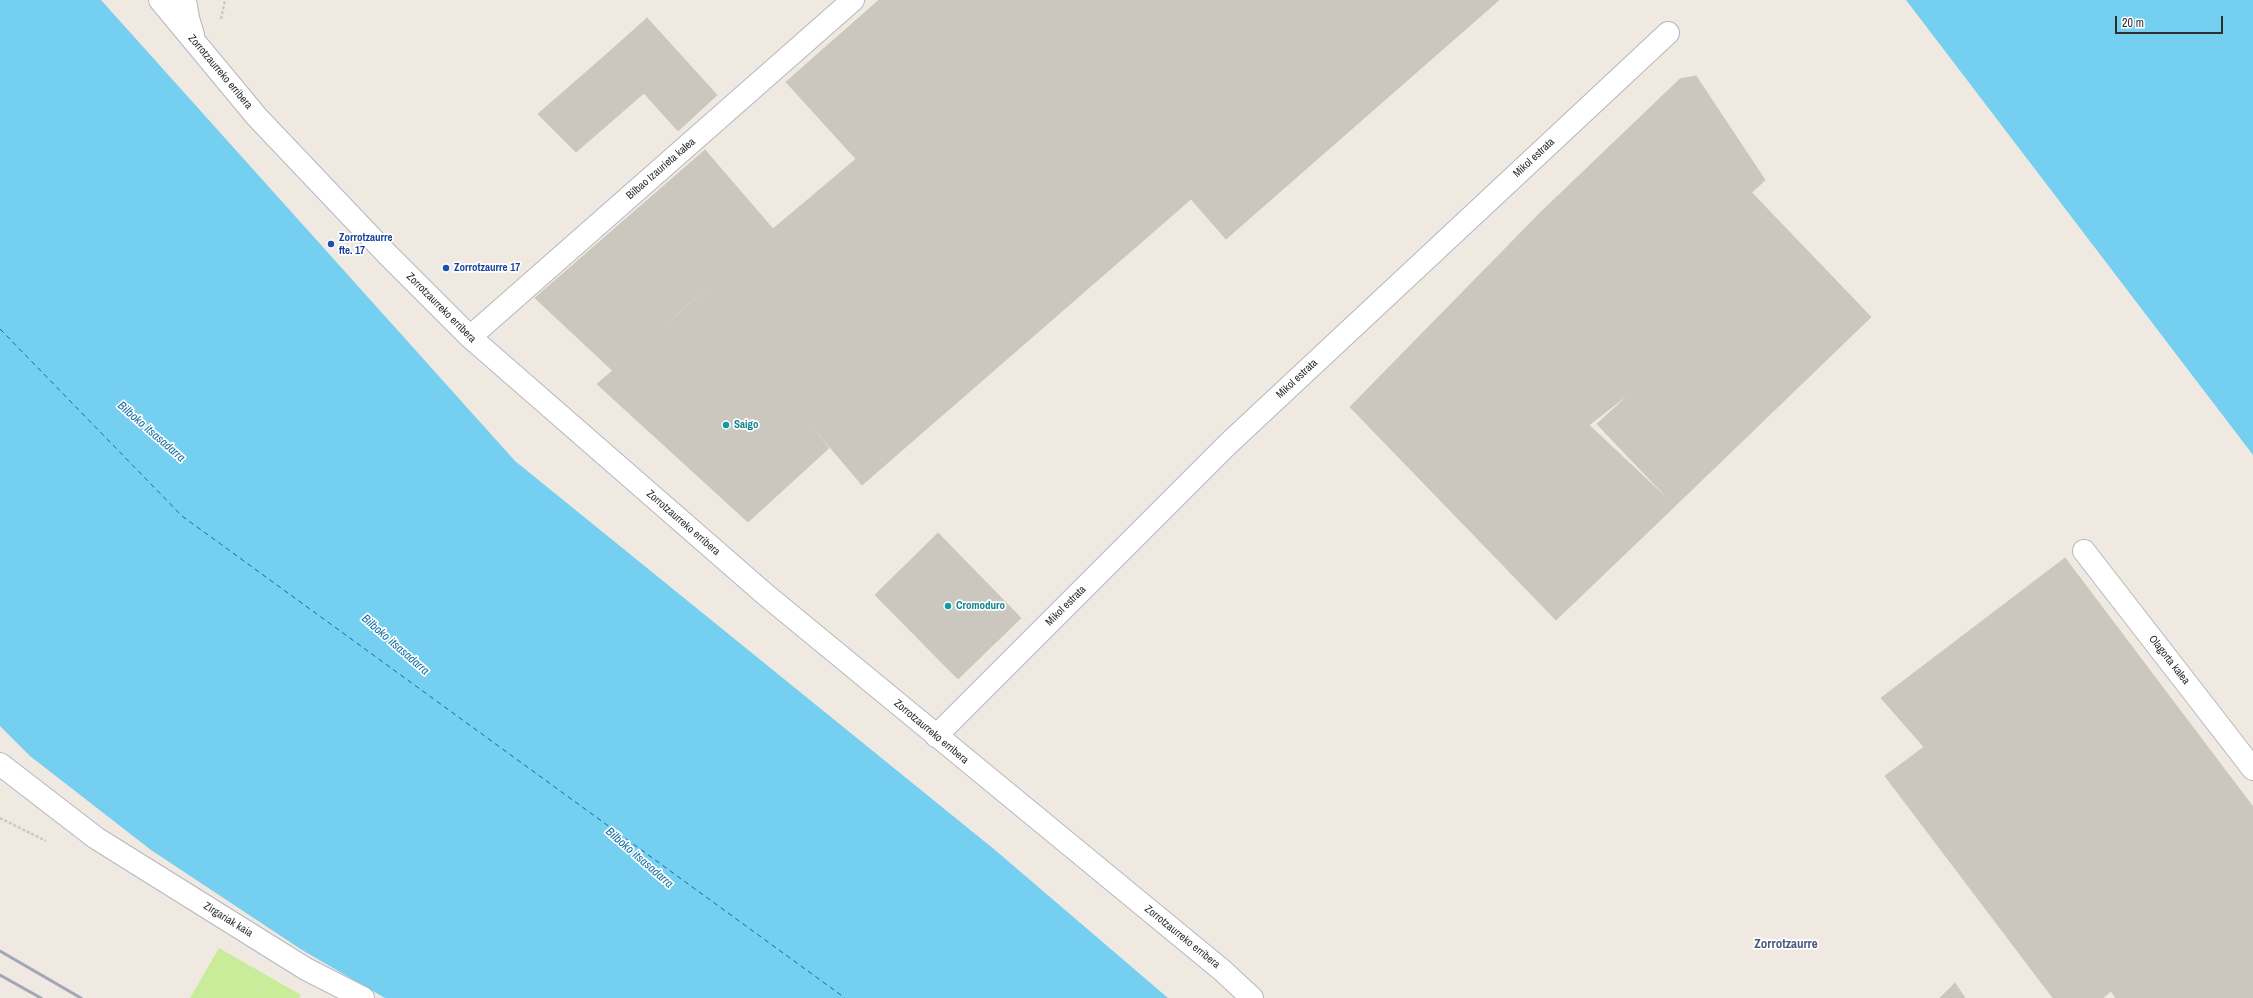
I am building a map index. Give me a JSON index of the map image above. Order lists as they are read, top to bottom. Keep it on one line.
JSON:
{"streets":{"street":["Zorrotzaurreko erribera","Mikol estrata","Bilbao Izaurieta kalea","Olagorta kalea","Zirgariak kaia"]},"crossings":[["Zorrotzaurreko erribera","Mikol estrata"],["Zorrotzaurreko erribera","Bilbao Izaurieta kalea"]],"districts":["Zorrotzaurre"],"water":["Bilboko itsasadarra"],"places":["Zorrotzaurre fte. 17","Zorrotzaurre 17","Saigo","Cromoduro"],"scale_bar":"20 m"}
